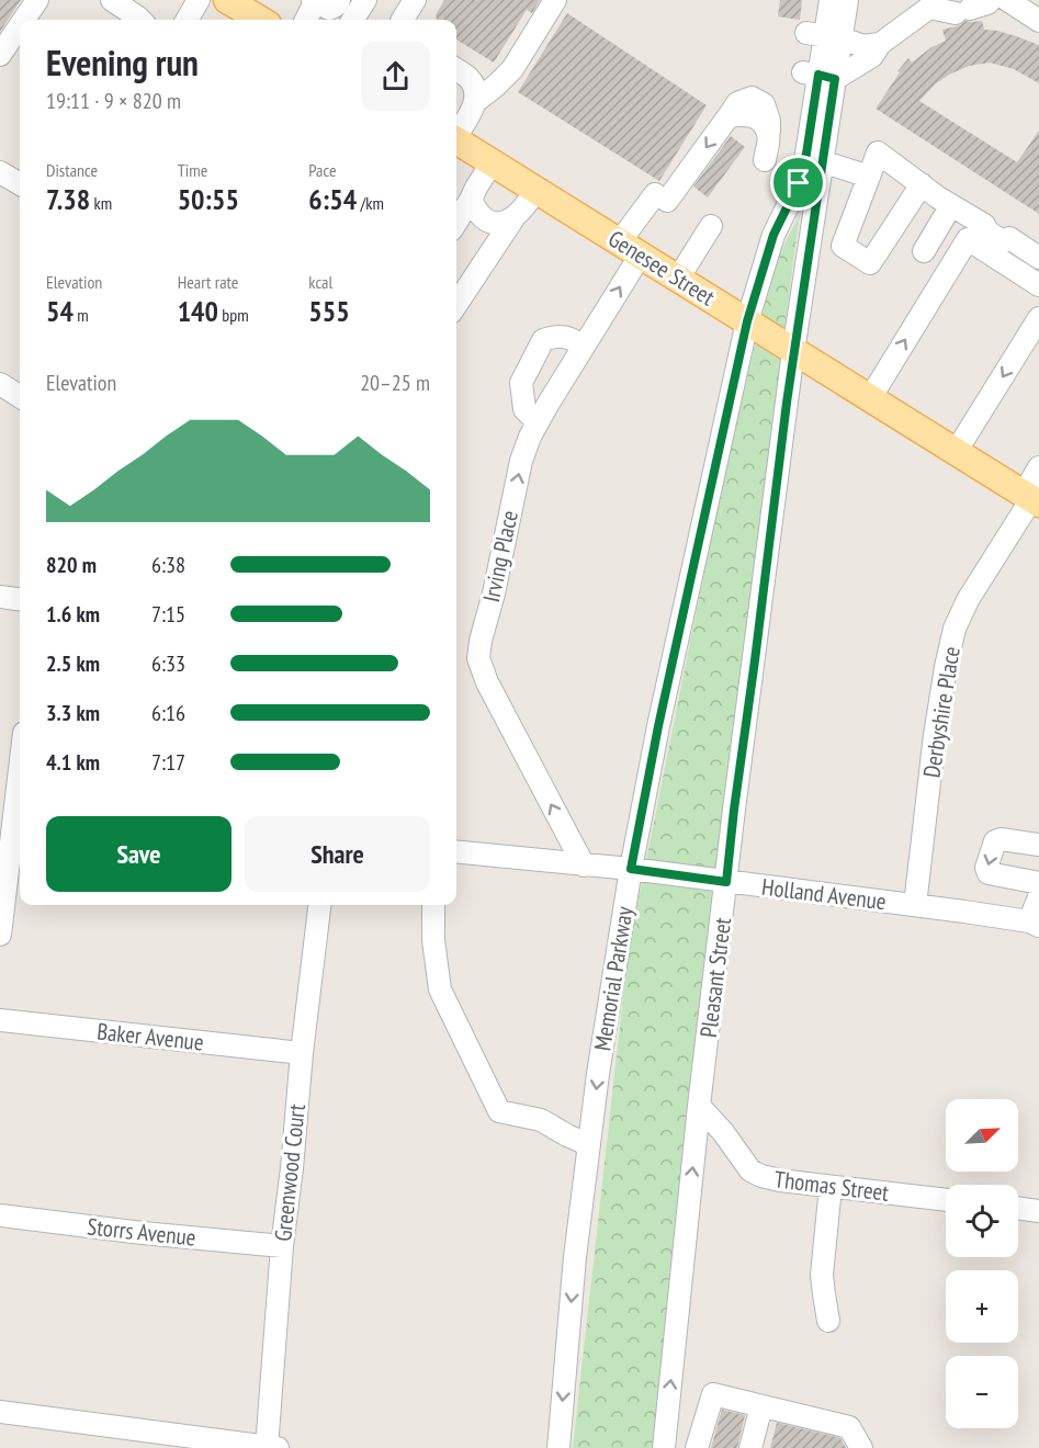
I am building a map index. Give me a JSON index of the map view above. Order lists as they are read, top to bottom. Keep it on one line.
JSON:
{"streets":{"main road":["Genesee Street"],"street":["Irving Place","Derbyshire Place","Holland Avenue","Pleasant Street","Memorial Parkway","Baker Avenue","Greenwood Court","Thomas Street","Storrs Avenue"]},"crossings":[["Genesee Street","Irving Place"],["Genesee Street","Derbyshire Place"],["Genesee Street","Pleasant Street"],["Genesee Street","Memorial Parkway"],["Irving Place","Holland Avenue"],["Derbyshire Place","Holland Avenue"],["Holland Avenue","Pleasant Street"],["Holland Avenue","Memorial Parkway"],["Pleasant Street","Memorial Parkway"],["Pleasant Street","Thomas Street"],["Baker Avenue","Greenwood Court"],["Greenwood Court","Storrs Avenue"]],"one_way":["Memorial Parkway"],"north":"top right","page":{"heading":["Evening run","19:11 · 9 × 820 m"],"stats":[["Distance","7.38 km"],["Time","50:55"],["Pace","6:54 /km"],["Elevation","54 m"],["Heart rate","140 bpm"],["kcal","555"]],"chart":["Elevation","20–25 m"],"list":[{"name":"820 m","note":"6:38"},{"name":"1.6 km","note":"7:15"},{"name":"2.5 km","note":"6:33"},{"name":"3.3 km","note":"6:16"},{"name":"4.1 km","note":"7:17"}],"buttons":["Save","Share"],"map_buttons":["+","−"]}}
